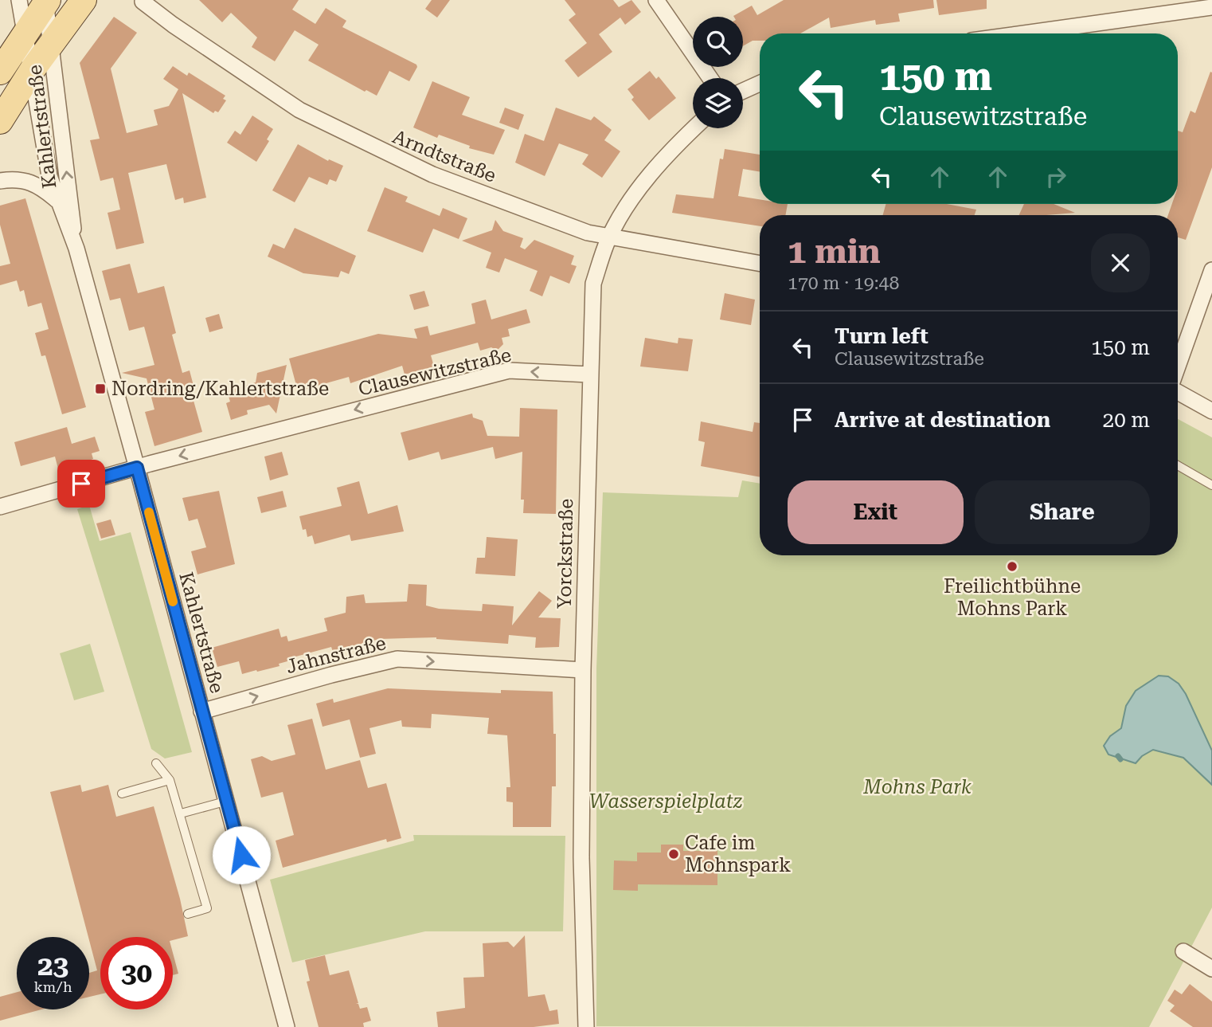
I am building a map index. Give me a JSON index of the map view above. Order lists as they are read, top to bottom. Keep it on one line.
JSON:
{"streets":{"street":["Kahlertstraße","Arndtstraße","Clausewitzstraße","Yorckstraße","Jahnstraße"]},"crossings":[["Kahlertstraße","Clausewitzstraße"],["Kahlertstraße","Jahnstraße"],["Arndtstraße","Yorckstraße"],["Clausewitzstraße","Yorckstraße"],["Yorckstraße","Jahnstraße"]],"one_way":["Clausewitzstraße","Jahnstraße"],"parks":["Mohns Park","Wasserspielplatz"],"places":{"transit":["Nordring/Kahlertstraße"],"other":["Freilichtbühne Mohns Park","Cafe im Mohnspark"]},"page":{"turn":["150 m","Clausewitzstraße"],"heading":["1 min","170 m · 19:48"],"list":[{"name":"Turn left","note":"Clausewitzstraße","value":"150 m"},{"name":"Arrive at destination","value":"20 m"}],"buttons":["Exit","Share"],"speed":"23 km/h","limit":"30"}}
